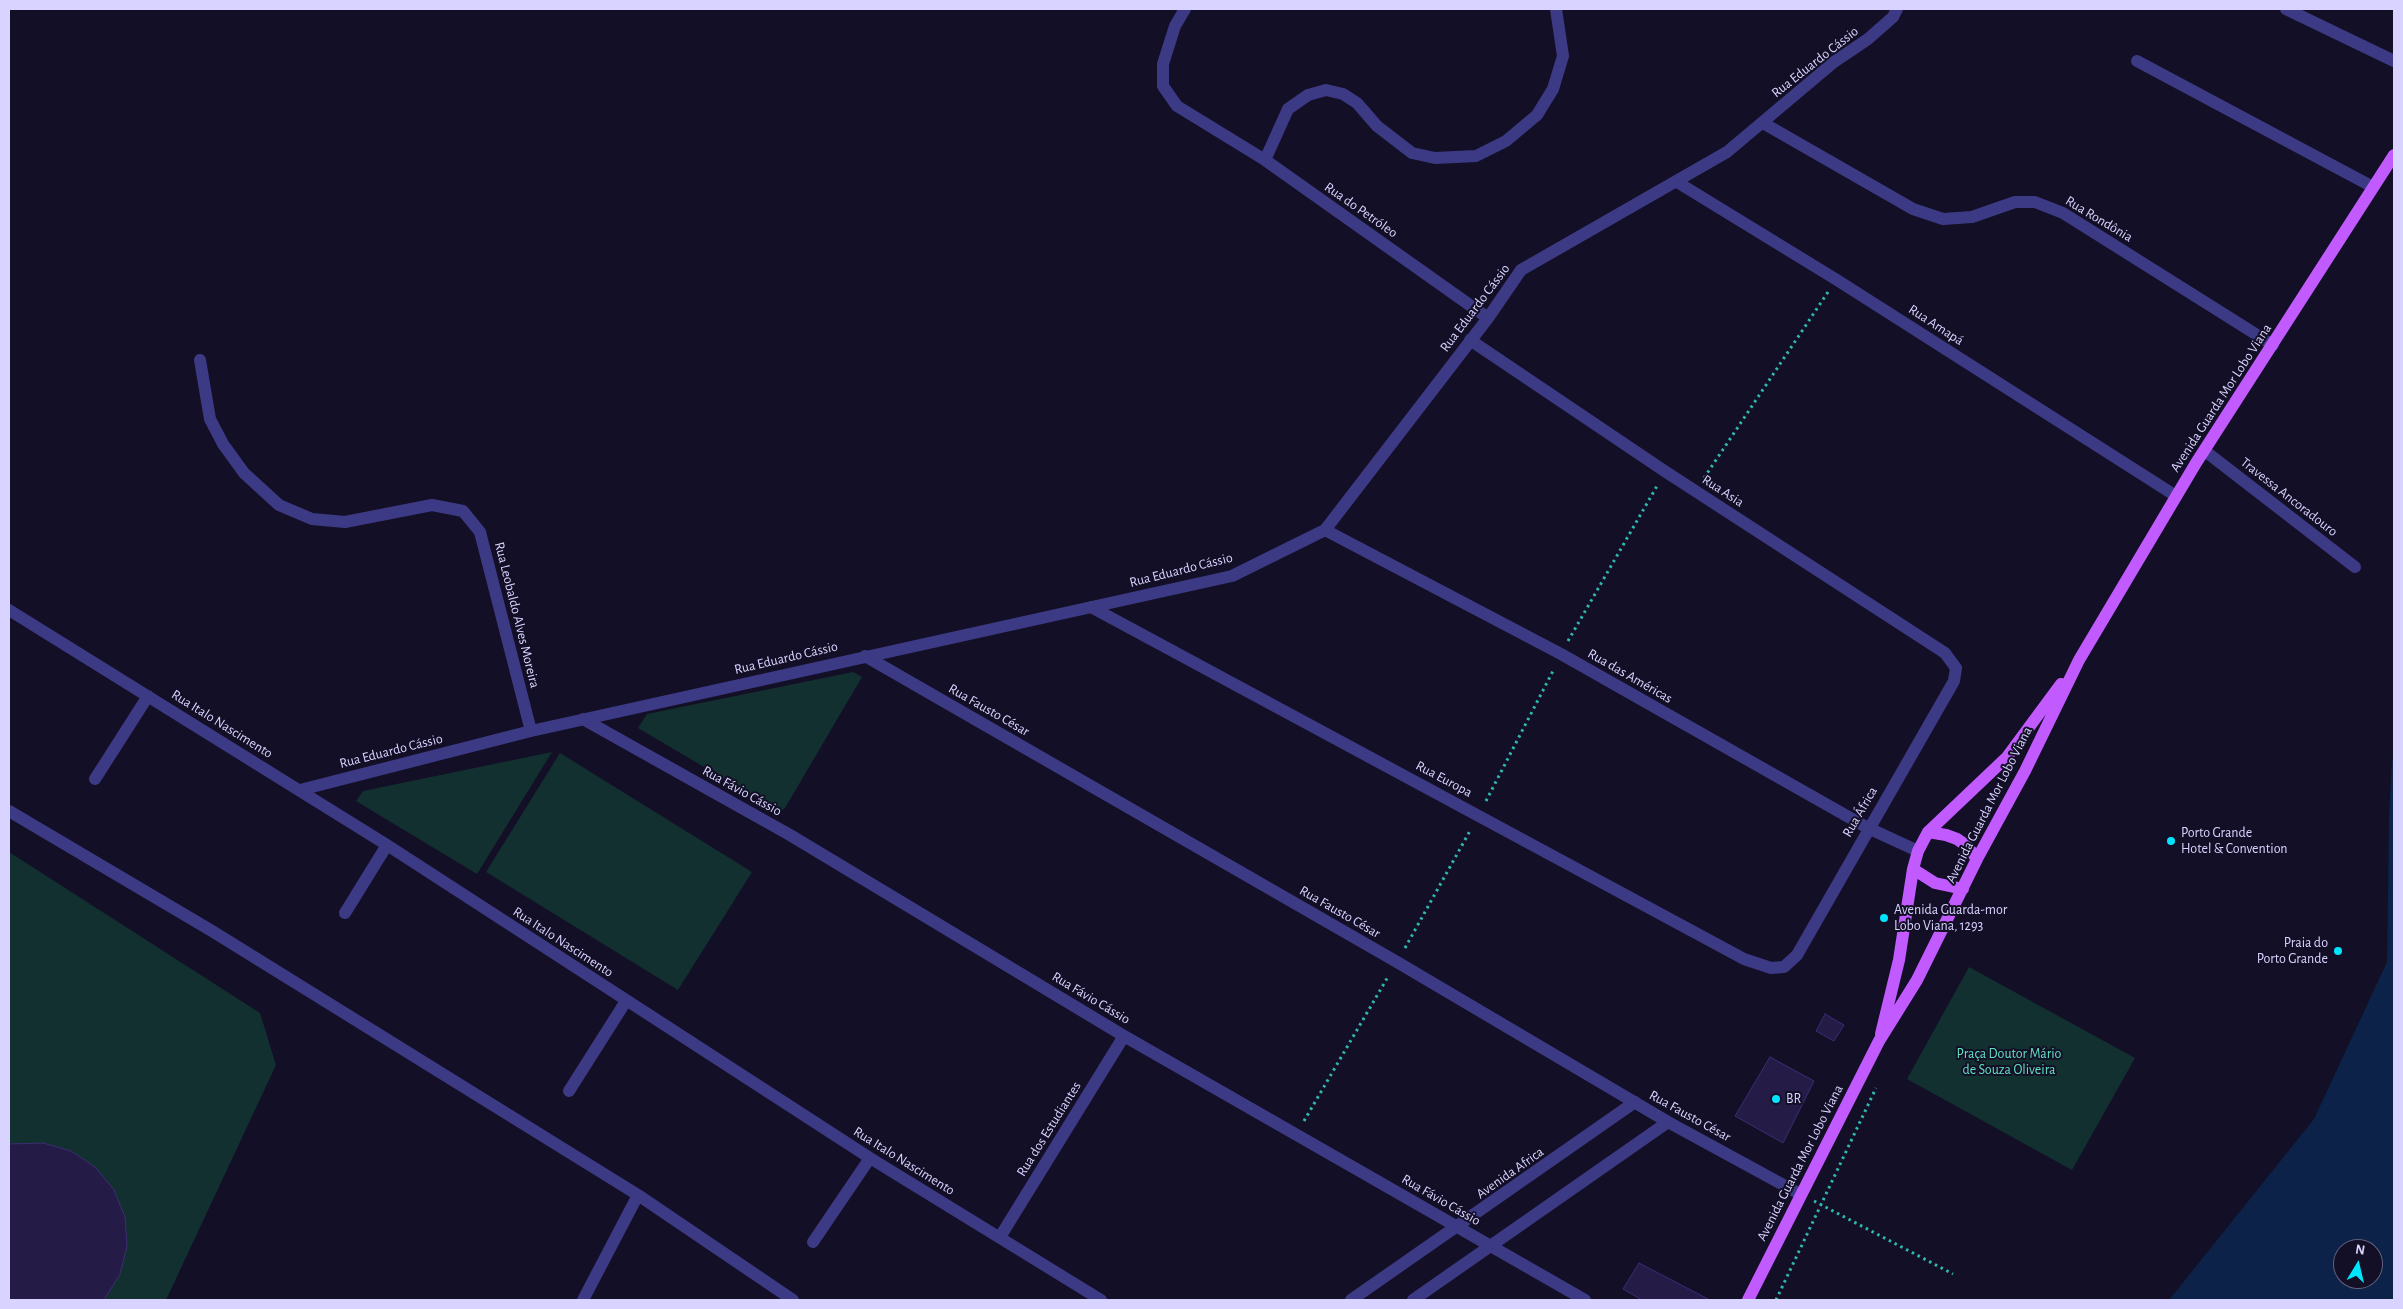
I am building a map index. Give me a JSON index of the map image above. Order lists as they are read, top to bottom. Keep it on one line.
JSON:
{"streets":{"main road":["Avenida Guarda Mor Lobo Viana"],"street":["Rua Eduardo Cássio","Rua do Petróleo","Rua Rondônia","Rua Amapá","Rua Asia","Travessa Ancoradouro","Rua Leobaldo Alves Moreira","Rua das Américas","Rua Fausto César","Rua Italo Nascimento","Rua Europa","Rua Fávio Cássio","Rua África","Rua dos Estudiantes","Avenida Africa"]},"crossings":[["Rua Eduardo Cássio","Rua do Petróleo"],["Rua Eduardo Cássio","Rua Rondônia"],["Rua Eduardo Cássio","Rua Amapá"],["Rua Eduardo Cássio","Rua Asia"],["Rua Eduardo Cássio","Rua Leobaldo Alves Moreira"],["Rua Eduardo Cássio","Rua das Américas"],["Rua Eduardo Cássio","Rua Fausto César"],["Rua Eduardo Cássio","Rua Italo Nascimento"],["Rua Eduardo Cássio","Rua Europa"],["Rua Eduardo Cássio","Rua Fávio Cássio"],["Rua Rondônia","Avenida Guarda Mor Lobo Viana"],["Rua Amapá","Avenida Guarda Mor Lobo Viana"],["Avenida Guarda Mor Lobo Viana","Travessa Ancoradouro"],["Avenida Guarda Mor Lobo Viana","Rua das Américas"],["Avenida Guarda Mor Lobo Viana","Rua Fausto César"],["Rua Asia","Rua África"],["Rua das Américas","Rua África"],["Rua Fausto César","Avenida Africa"],["Rua Italo Nascimento","Rua dos Estudiantes"],["Rua Europa","Rua África"],["Rua Fávio Cássio","Rua dos Estudiantes"],["Rua Fávio Cássio","Avenida Africa"]],"parks":["Praça Doutor Mário de Souza Oliveira"],"places":["Porto Grande Hotel & Convention","Avenida Guarda-mor Lobo Viana, 1293","Praia do Porto Grande","BR"],"north":"top"}
